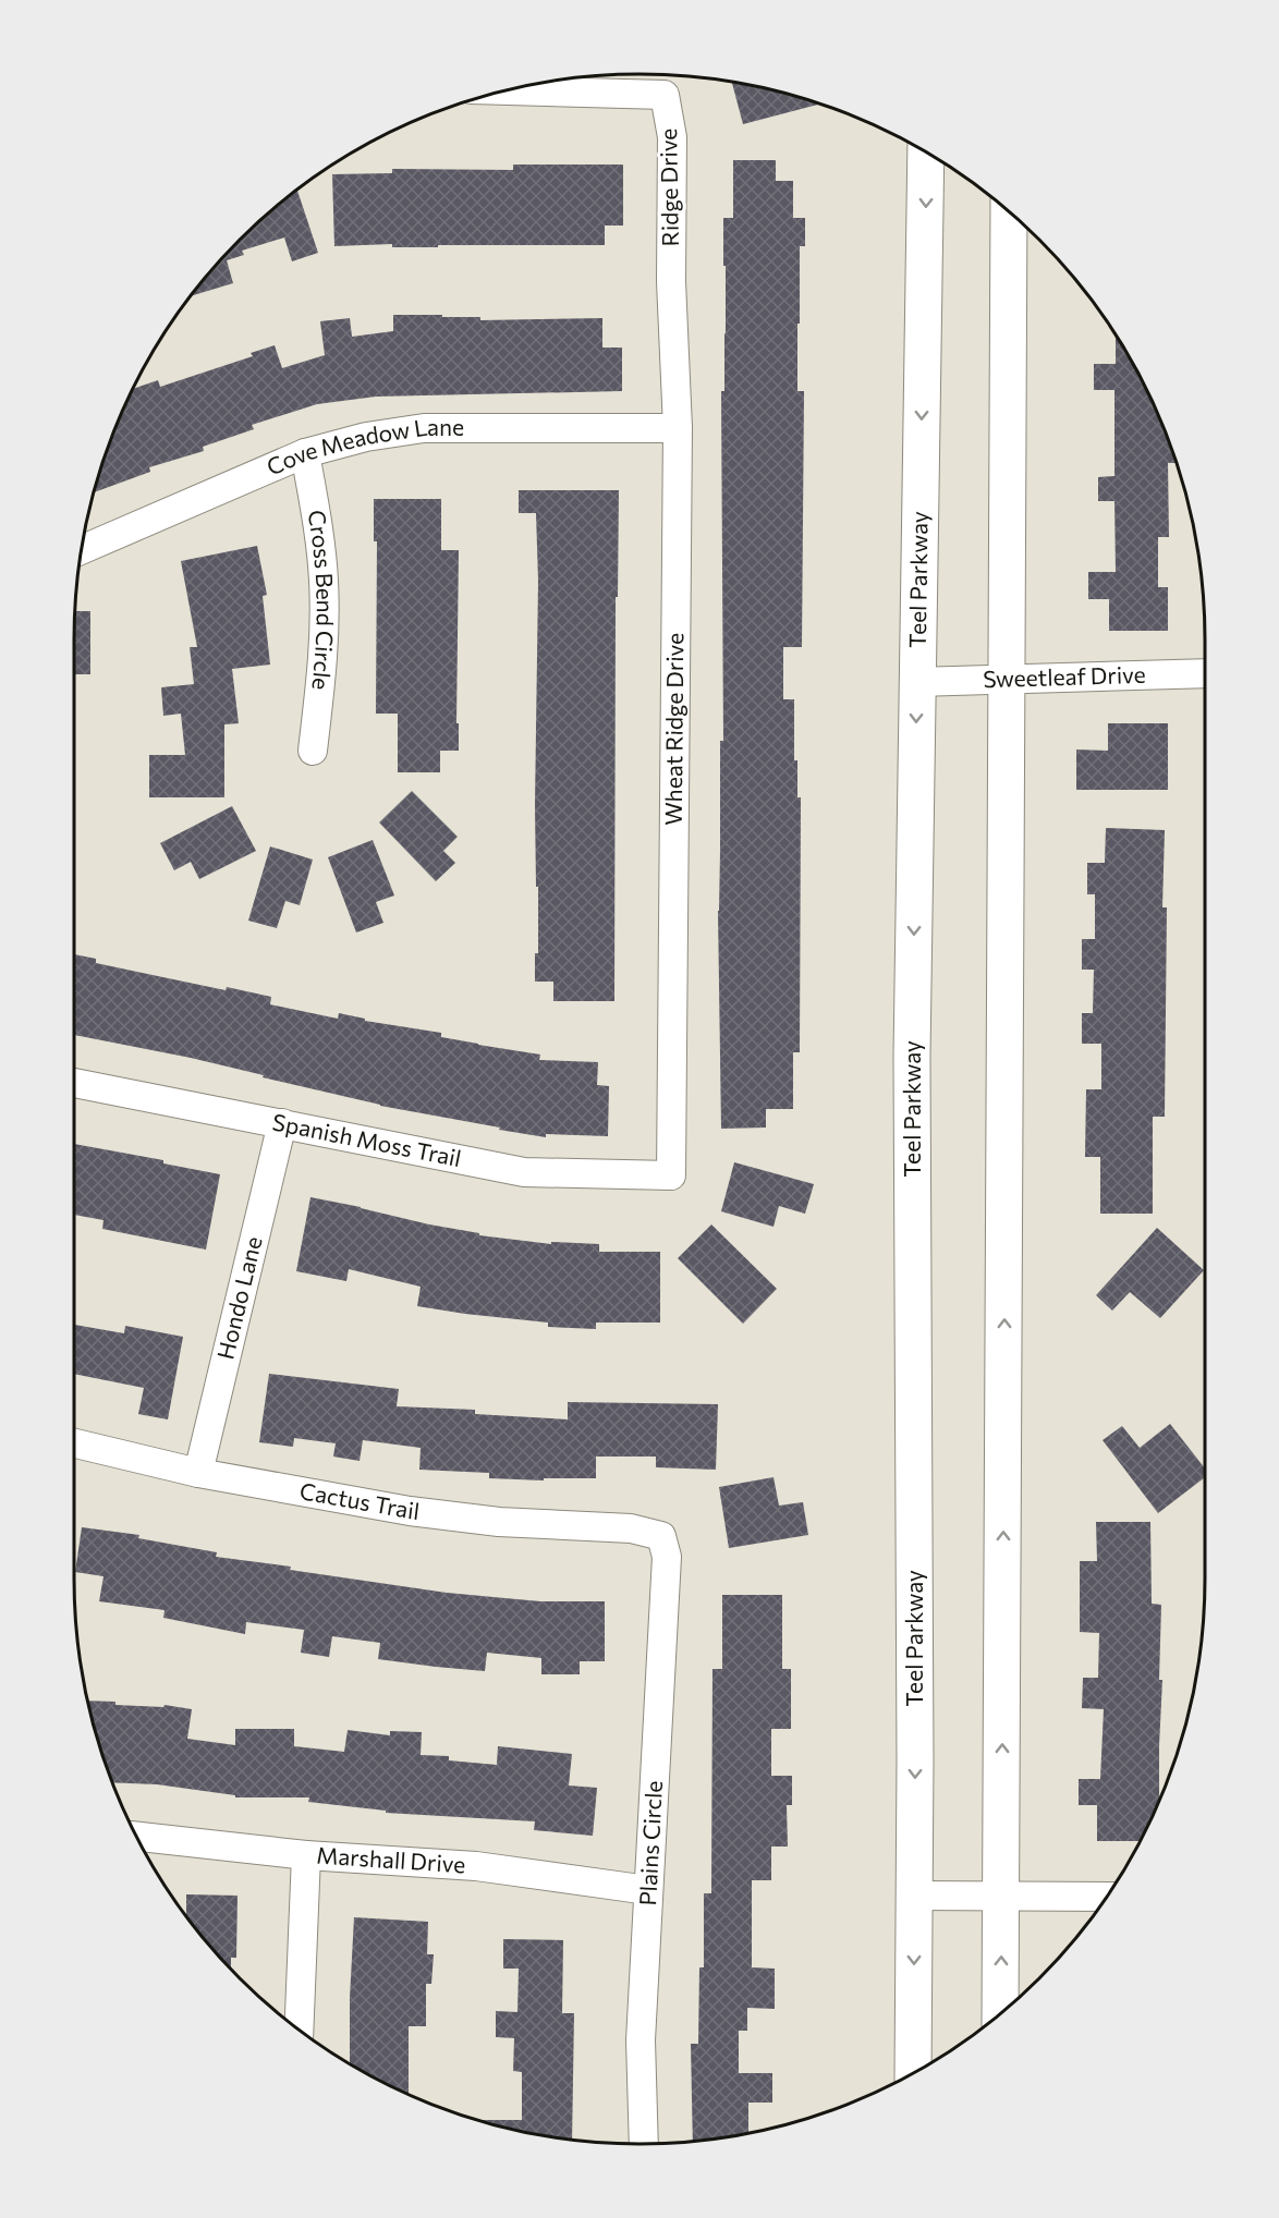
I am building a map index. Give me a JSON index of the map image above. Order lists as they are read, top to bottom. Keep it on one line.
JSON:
{"streets":{"main road":["Teel Parkway"],"street":["Ridge Drive","Cove Meadow Lane","Cross Bend Circle","Sweetleaf Drive","Wheat Ridge Drive","Spanish Moss Trail","Hondo Lane","Cactus Trail","Plains Circle","Marshall Drive"]},"crossings":[["Ridge Drive","Wheat Ridge Drive"],["Cove Meadow Lane","Cross Bend Circle"],["Cove Meadow Lane","Wheat Ridge Drive"],["Teel Parkway","Sweetleaf Drive"],["Wheat Ridge Drive","Spanish Moss Trail"],["Spanish Moss Trail","Hondo Lane"],["Hondo Lane","Cactus Trail"],["Cactus Trail","Plains Circle"],["Plains Circle","Marshall Drive"]]}
